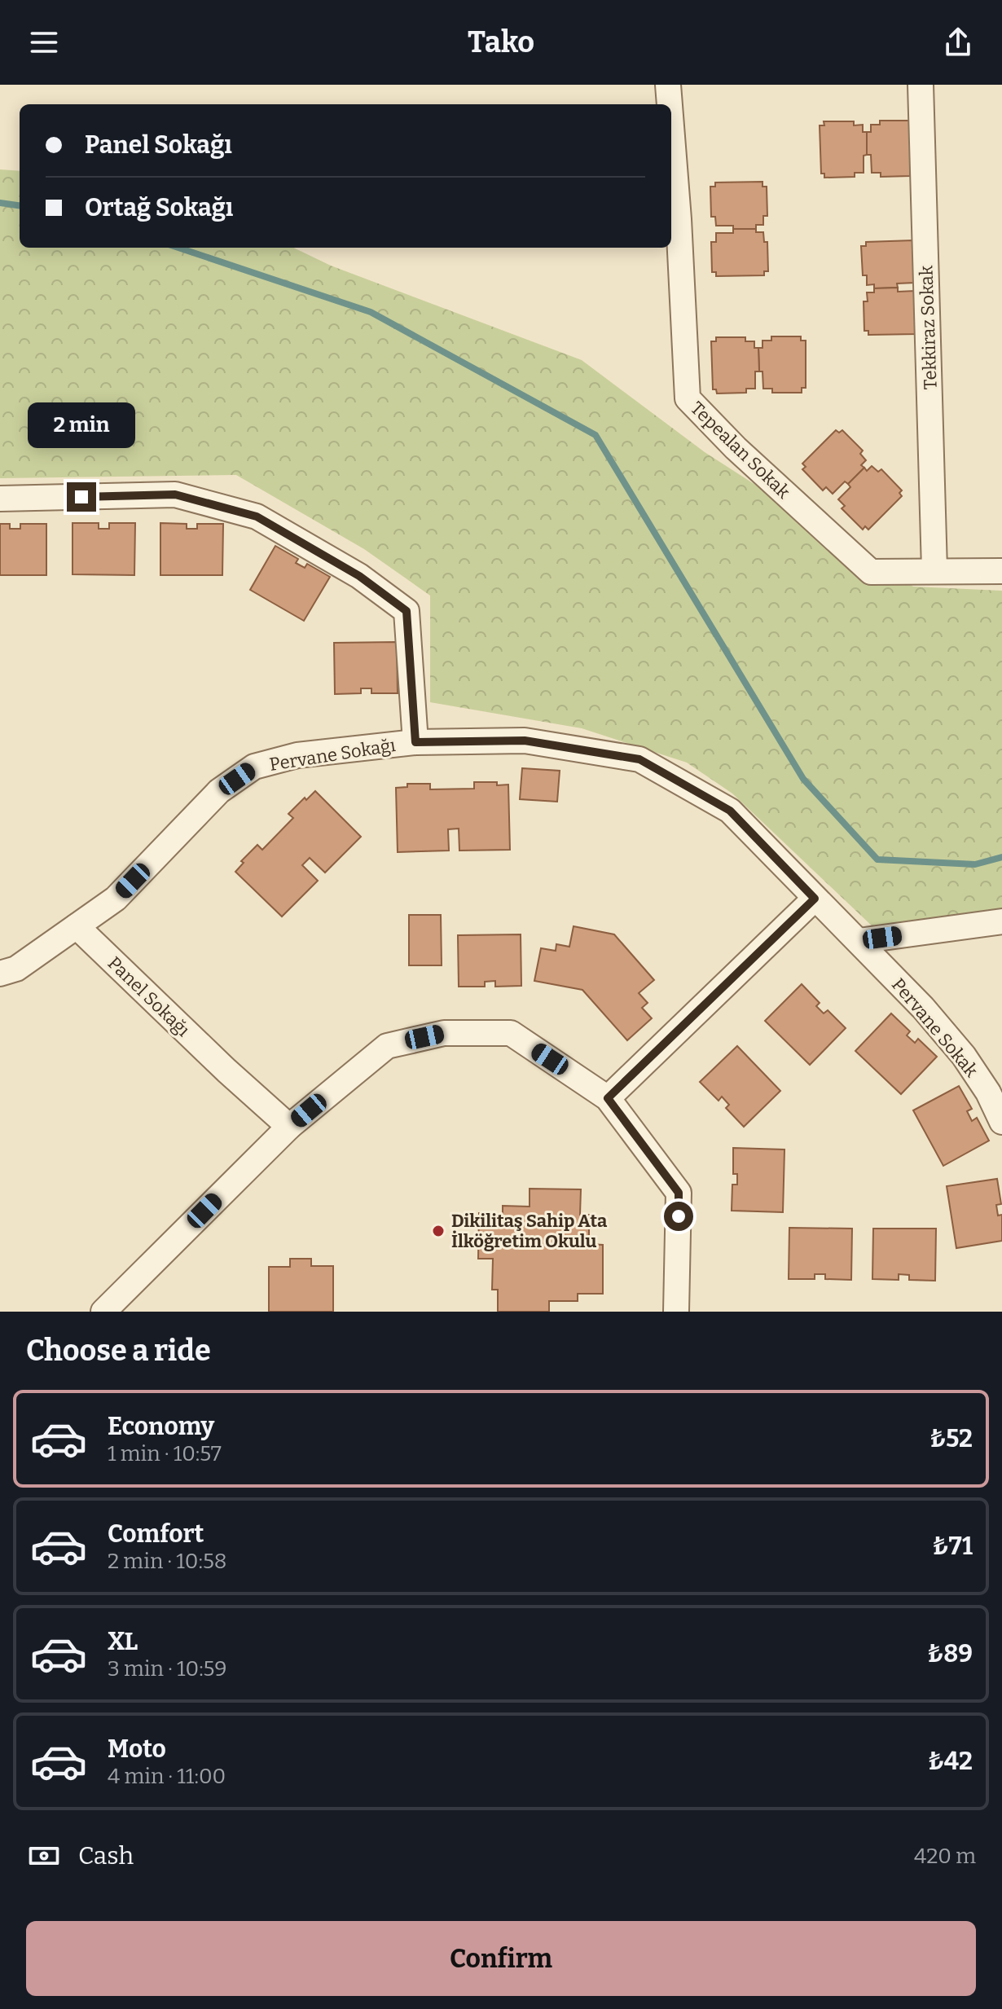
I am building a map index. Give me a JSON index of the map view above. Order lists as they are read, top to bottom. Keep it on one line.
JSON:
{"streets":{"street":["Tekkiraz Sokak","Tepealan Sokak","Pervane Sokağı","Panel Sokağı","Pervane Sokak"]},"crossings":[["Tekkiraz Sokak","Tepealan Sokak"],["Pervane Sokağı","Panel Sokağı"],["Pervane Sokağı","Pervane Sokak"]],"places":["Dikilitaş Sahip Ata İlköğretim Okulu"],"page":{"header":"Tako","banner":["Panel Sokağı","Ortağ Sokağı"],"bubble":"2 min","heading":"Choose a ride","list":[{"name":"Economy","note":"1 min · 10:57","value":"₺52"},{"name":"Comfort","note":"2 min · 10:58","value":"₺71"},{"name":"XL","note":"3 min · 10:59","value":"₺89"},{"name":"Moto","note":"4 min · 11:00","value":"₺42"}],"pay":["Cash","420 m"],"buttons":"Confirm"}}
